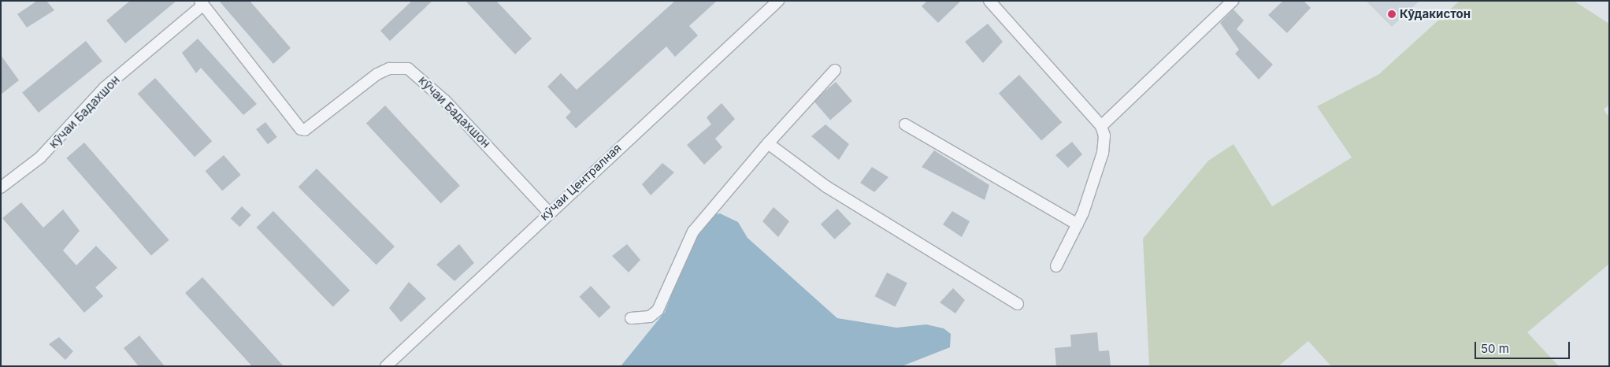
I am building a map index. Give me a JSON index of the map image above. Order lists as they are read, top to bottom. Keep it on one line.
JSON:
{"streets":{"street":["кӯчаи Бадахшон","кӯчаи Централная"]},"crossings":[["кӯчаи Бадахшон","кӯчаи Централная"]],"places":["Кӯдакистон"],"scale_bar":"50 m"}
